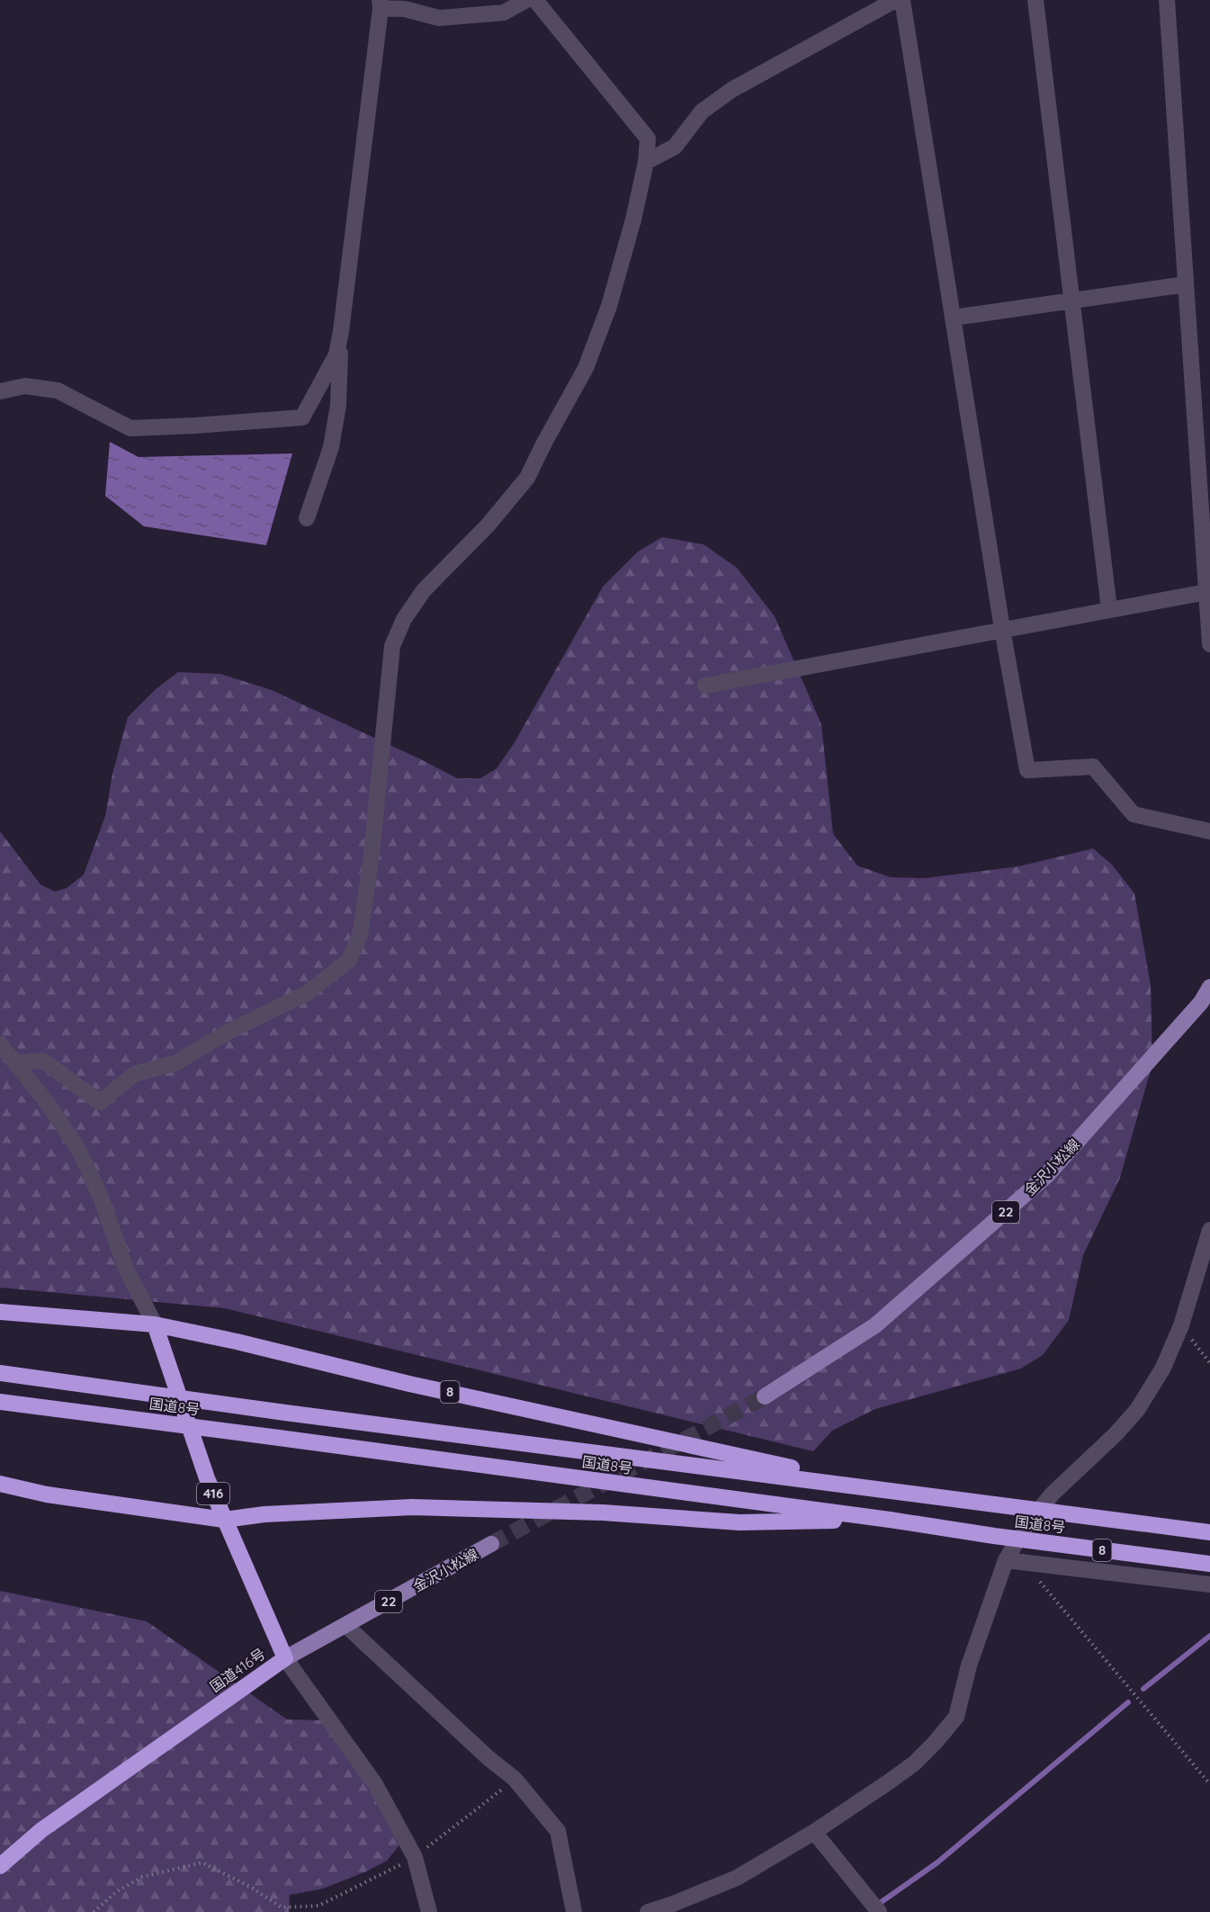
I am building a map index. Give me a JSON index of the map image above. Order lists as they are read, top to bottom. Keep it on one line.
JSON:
{"streets":{"highway":["8","国道8号","416","国道416号"],"main road":["金沢小松線","22"]},"crossings":[["金沢小松線","国道416号"],["8","国道8号"],["8","国道416号"]]}
